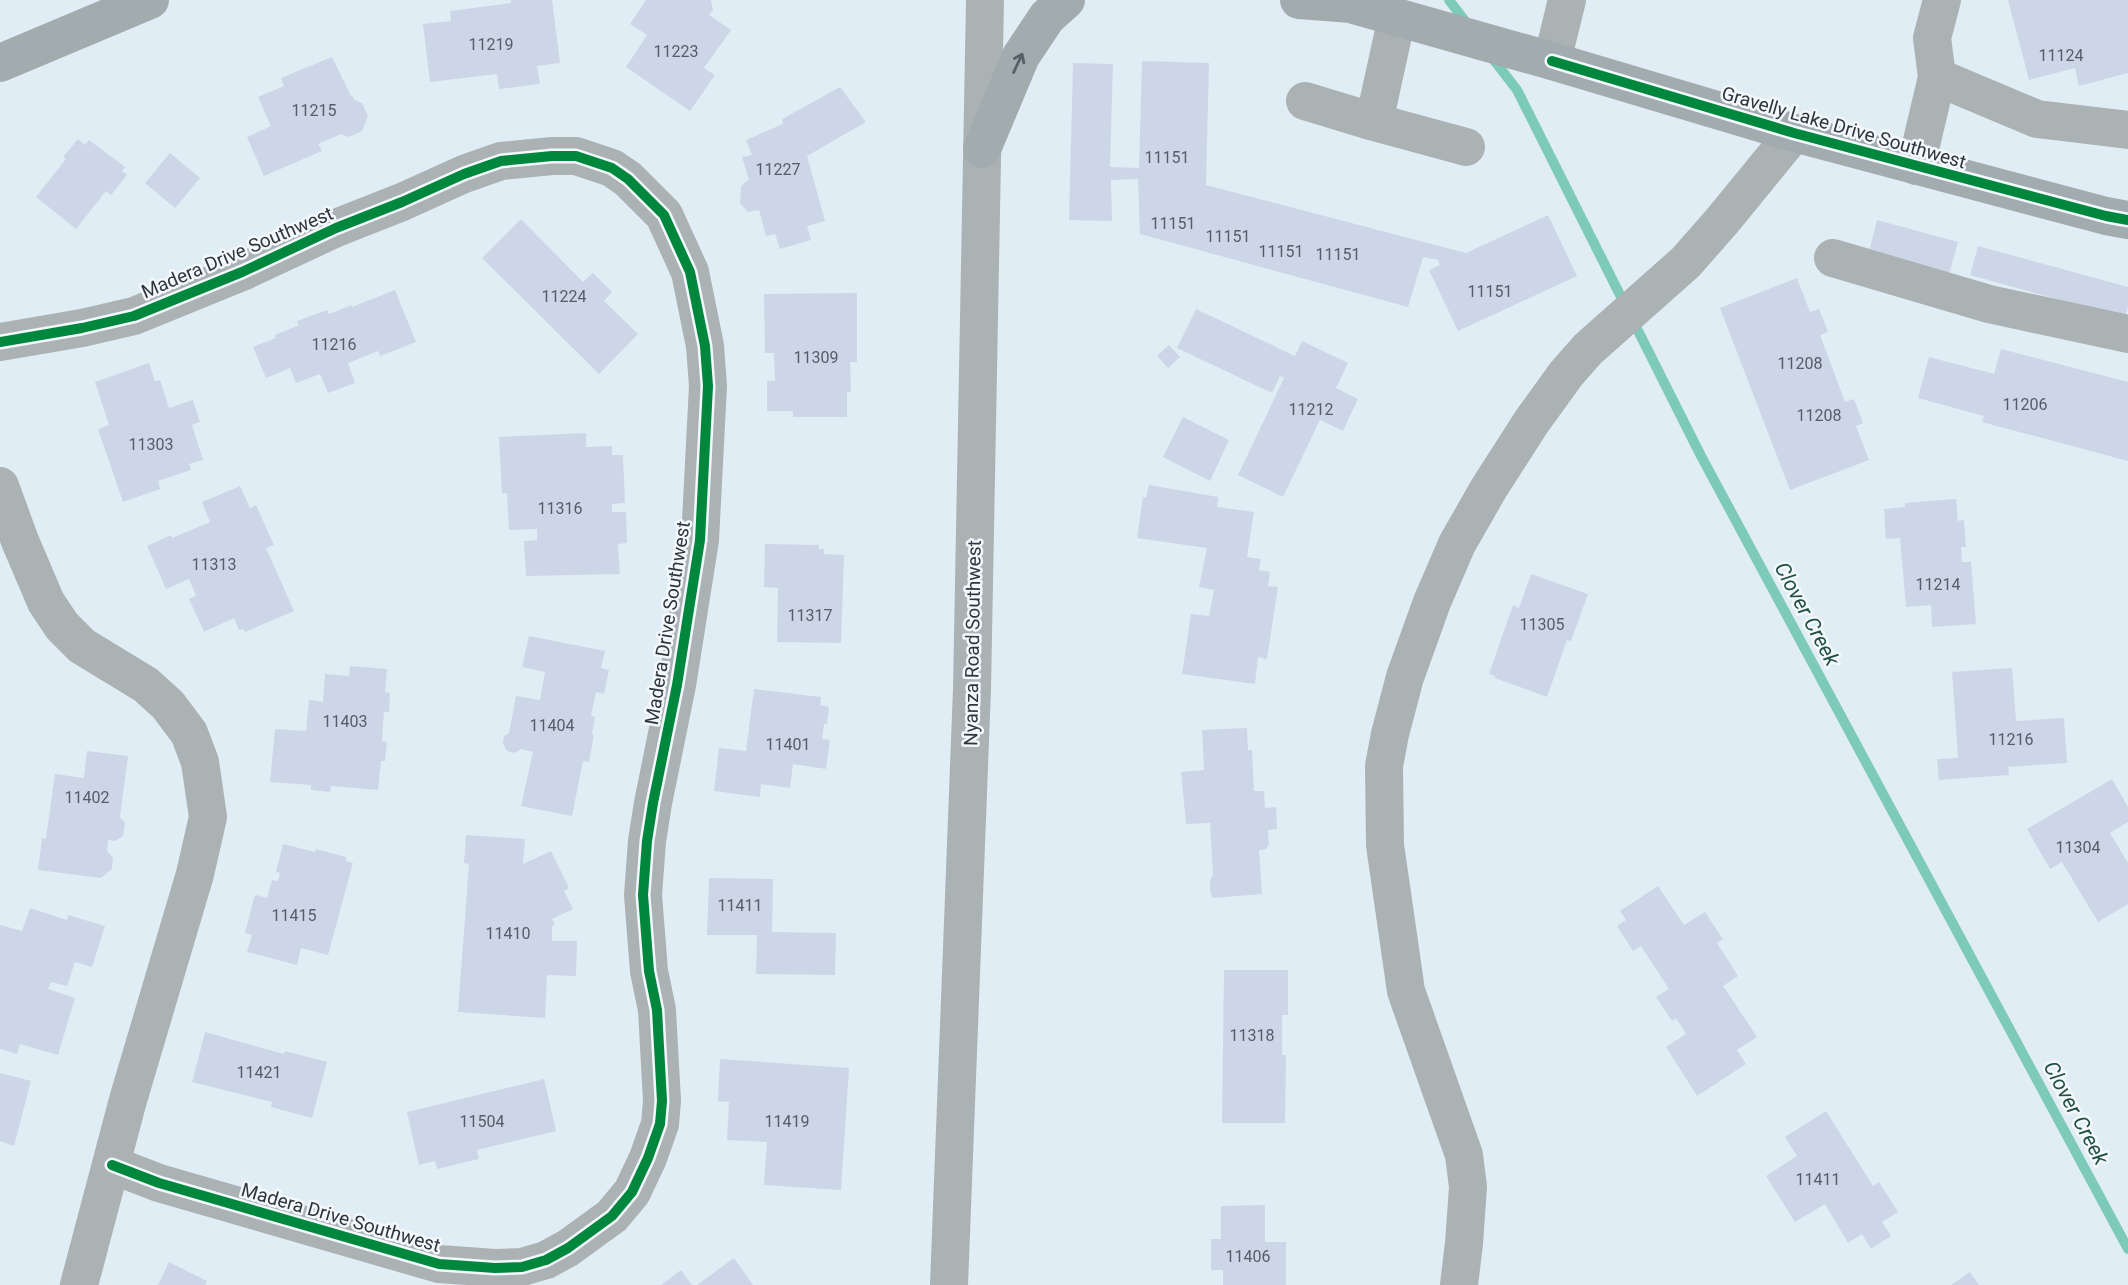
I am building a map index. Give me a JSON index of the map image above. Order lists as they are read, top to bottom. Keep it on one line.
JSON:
{"streets":{"main road":["Gravelly Lake Drive Southwest"],"street":["Madera Drive Southwest","Nyanza Road Southwest"]},"water":["Clover Creek"],"house_numbers":["11219","11223","11124","11215","11151","11227","11151","11151","11151","11151","11151","11224","11216","11309","11208","11206","11212","11208","11303","11316","11313","11214","11317","11305","11403","11404","11216","11401","11402","11304","11411","11415","11410","11318","11421","11504","11419","11411","11406"]}
